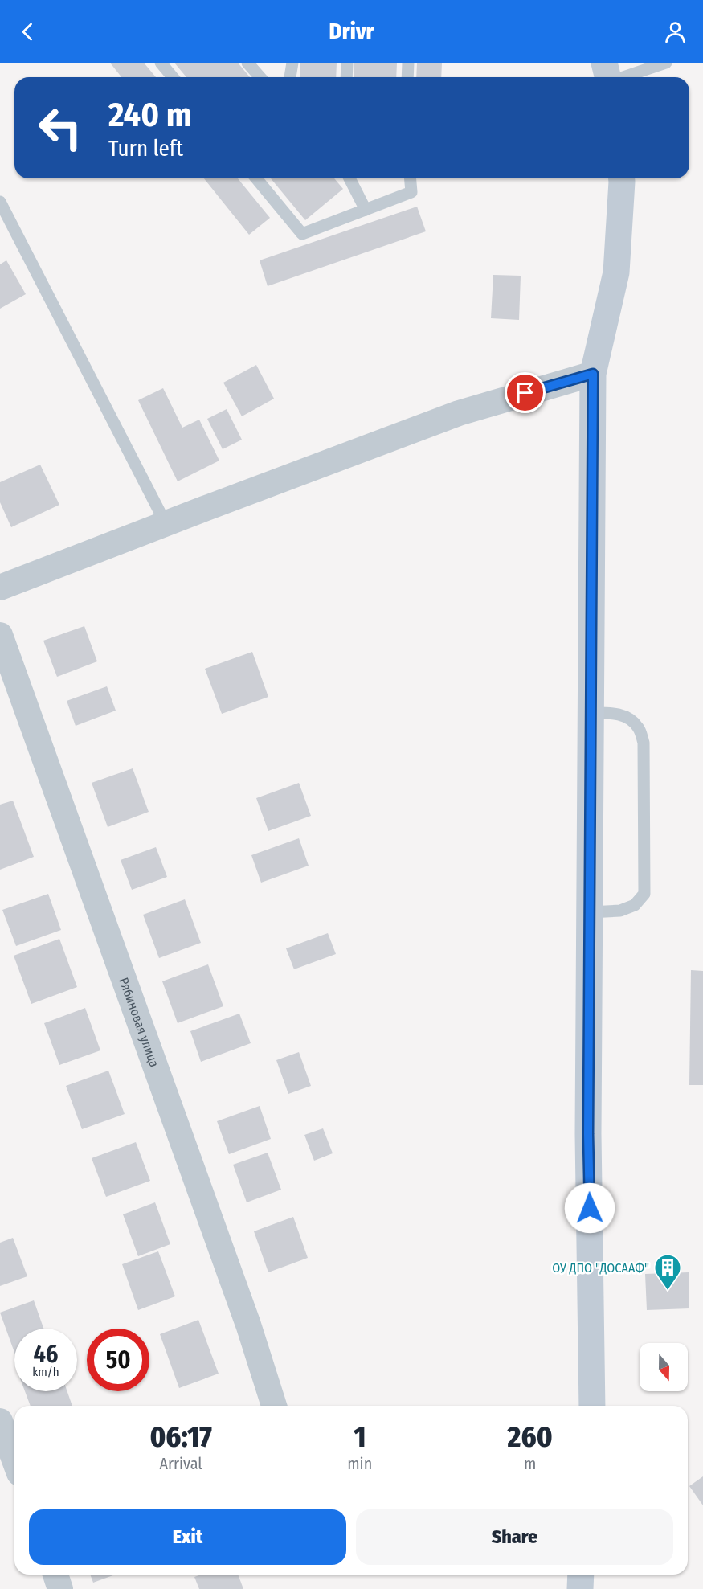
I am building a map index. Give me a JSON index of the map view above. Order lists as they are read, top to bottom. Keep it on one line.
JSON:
{"streets":{"street":["Рябиновая улица"]},"places":{"building":["ОУ ДПО \"ДОСААФ\""]},"north":"bottom","page":{"header":"Drivr","turn":["240 m","Turn left"],"speed":"46 km/h","limit":"50","eta":["06:17","Arrival","1","min","260","m"],"buttons":["Exit","Share"]}}
